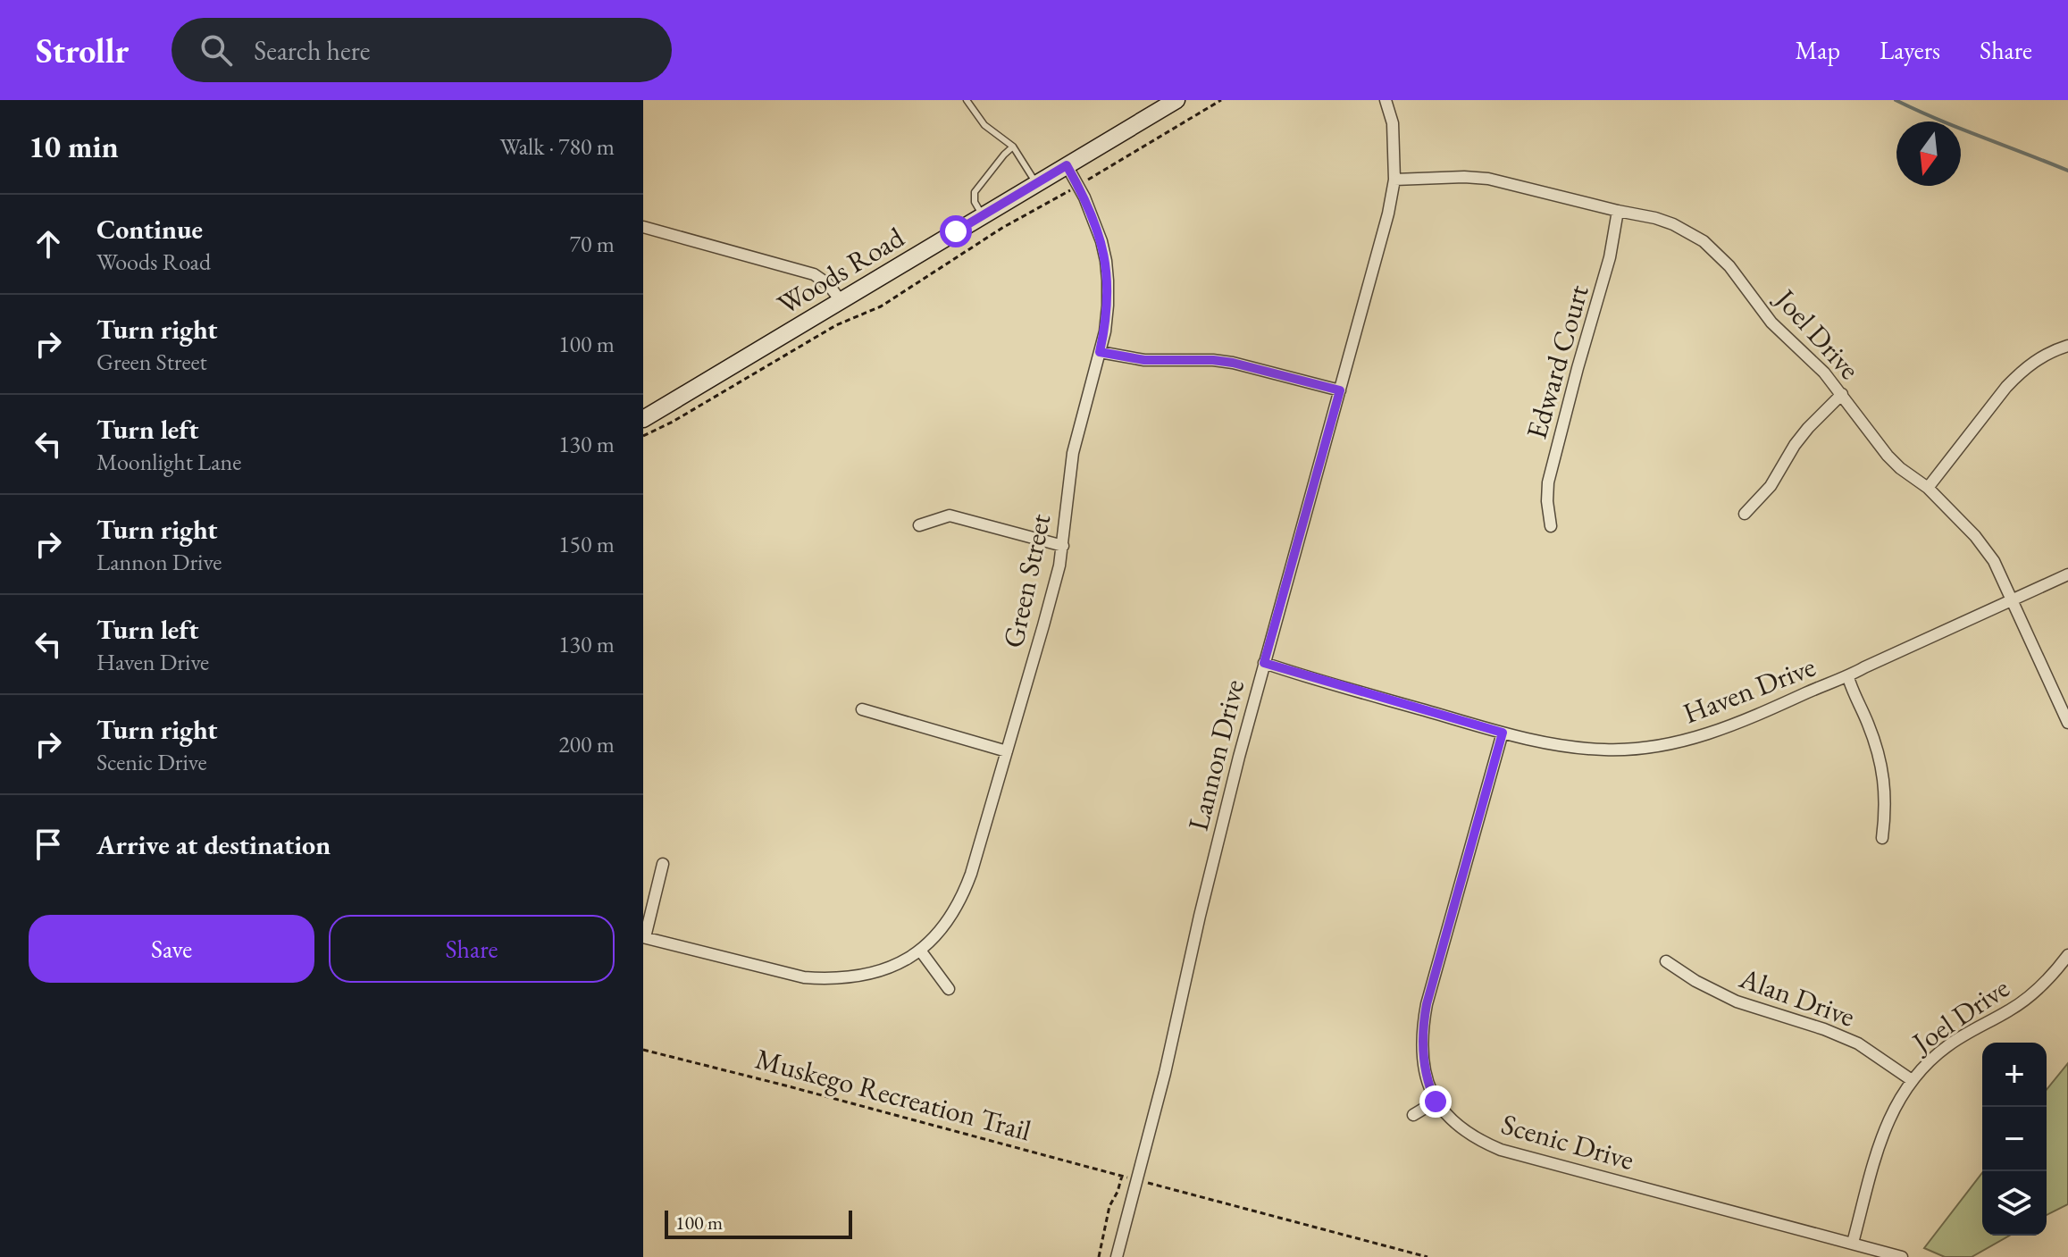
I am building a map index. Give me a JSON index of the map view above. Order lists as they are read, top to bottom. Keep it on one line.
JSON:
{"streets":{"street":["Woods Road","Joel Drive","Edward Court","Green Street","Haven Drive","Lannon Drive","Alan Drive","Scenic Drive"],"path":["Muskego Recreation Trail"]},"crossings":[["Woods Road","Green Street"],["Joel Drive","Edward Court"],["Joel Drive","Haven Drive"],["Joel Drive","Lannon Drive"],["Joel Drive","Alan Drive"],["Joel Drive","Scenic Drive"],["Haven Drive","Lannon Drive"],["Haven Drive","Scenic Drive"]],"scale_bar":"100 m","north":"bottom","page":{"header":"Strollr","search":"Search here","nav":["Map","Layers","Share"],"heading":["10 min","Walk · 780 m"],"list":[["Continue","Woods Road","70 m"],["Turn right","Green Street","100 m"],["Turn left","Moonlight Lane","130 m"],["Turn right","Lannon Drive","150 m"],["Turn left","Haven Drive","130 m"],["Turn right","Scenic Drive","200 m"],"Arrive at destination"],"buttons":["Save","Share"],"map_buttons":["+","−"],"scale":"100 m"}}
